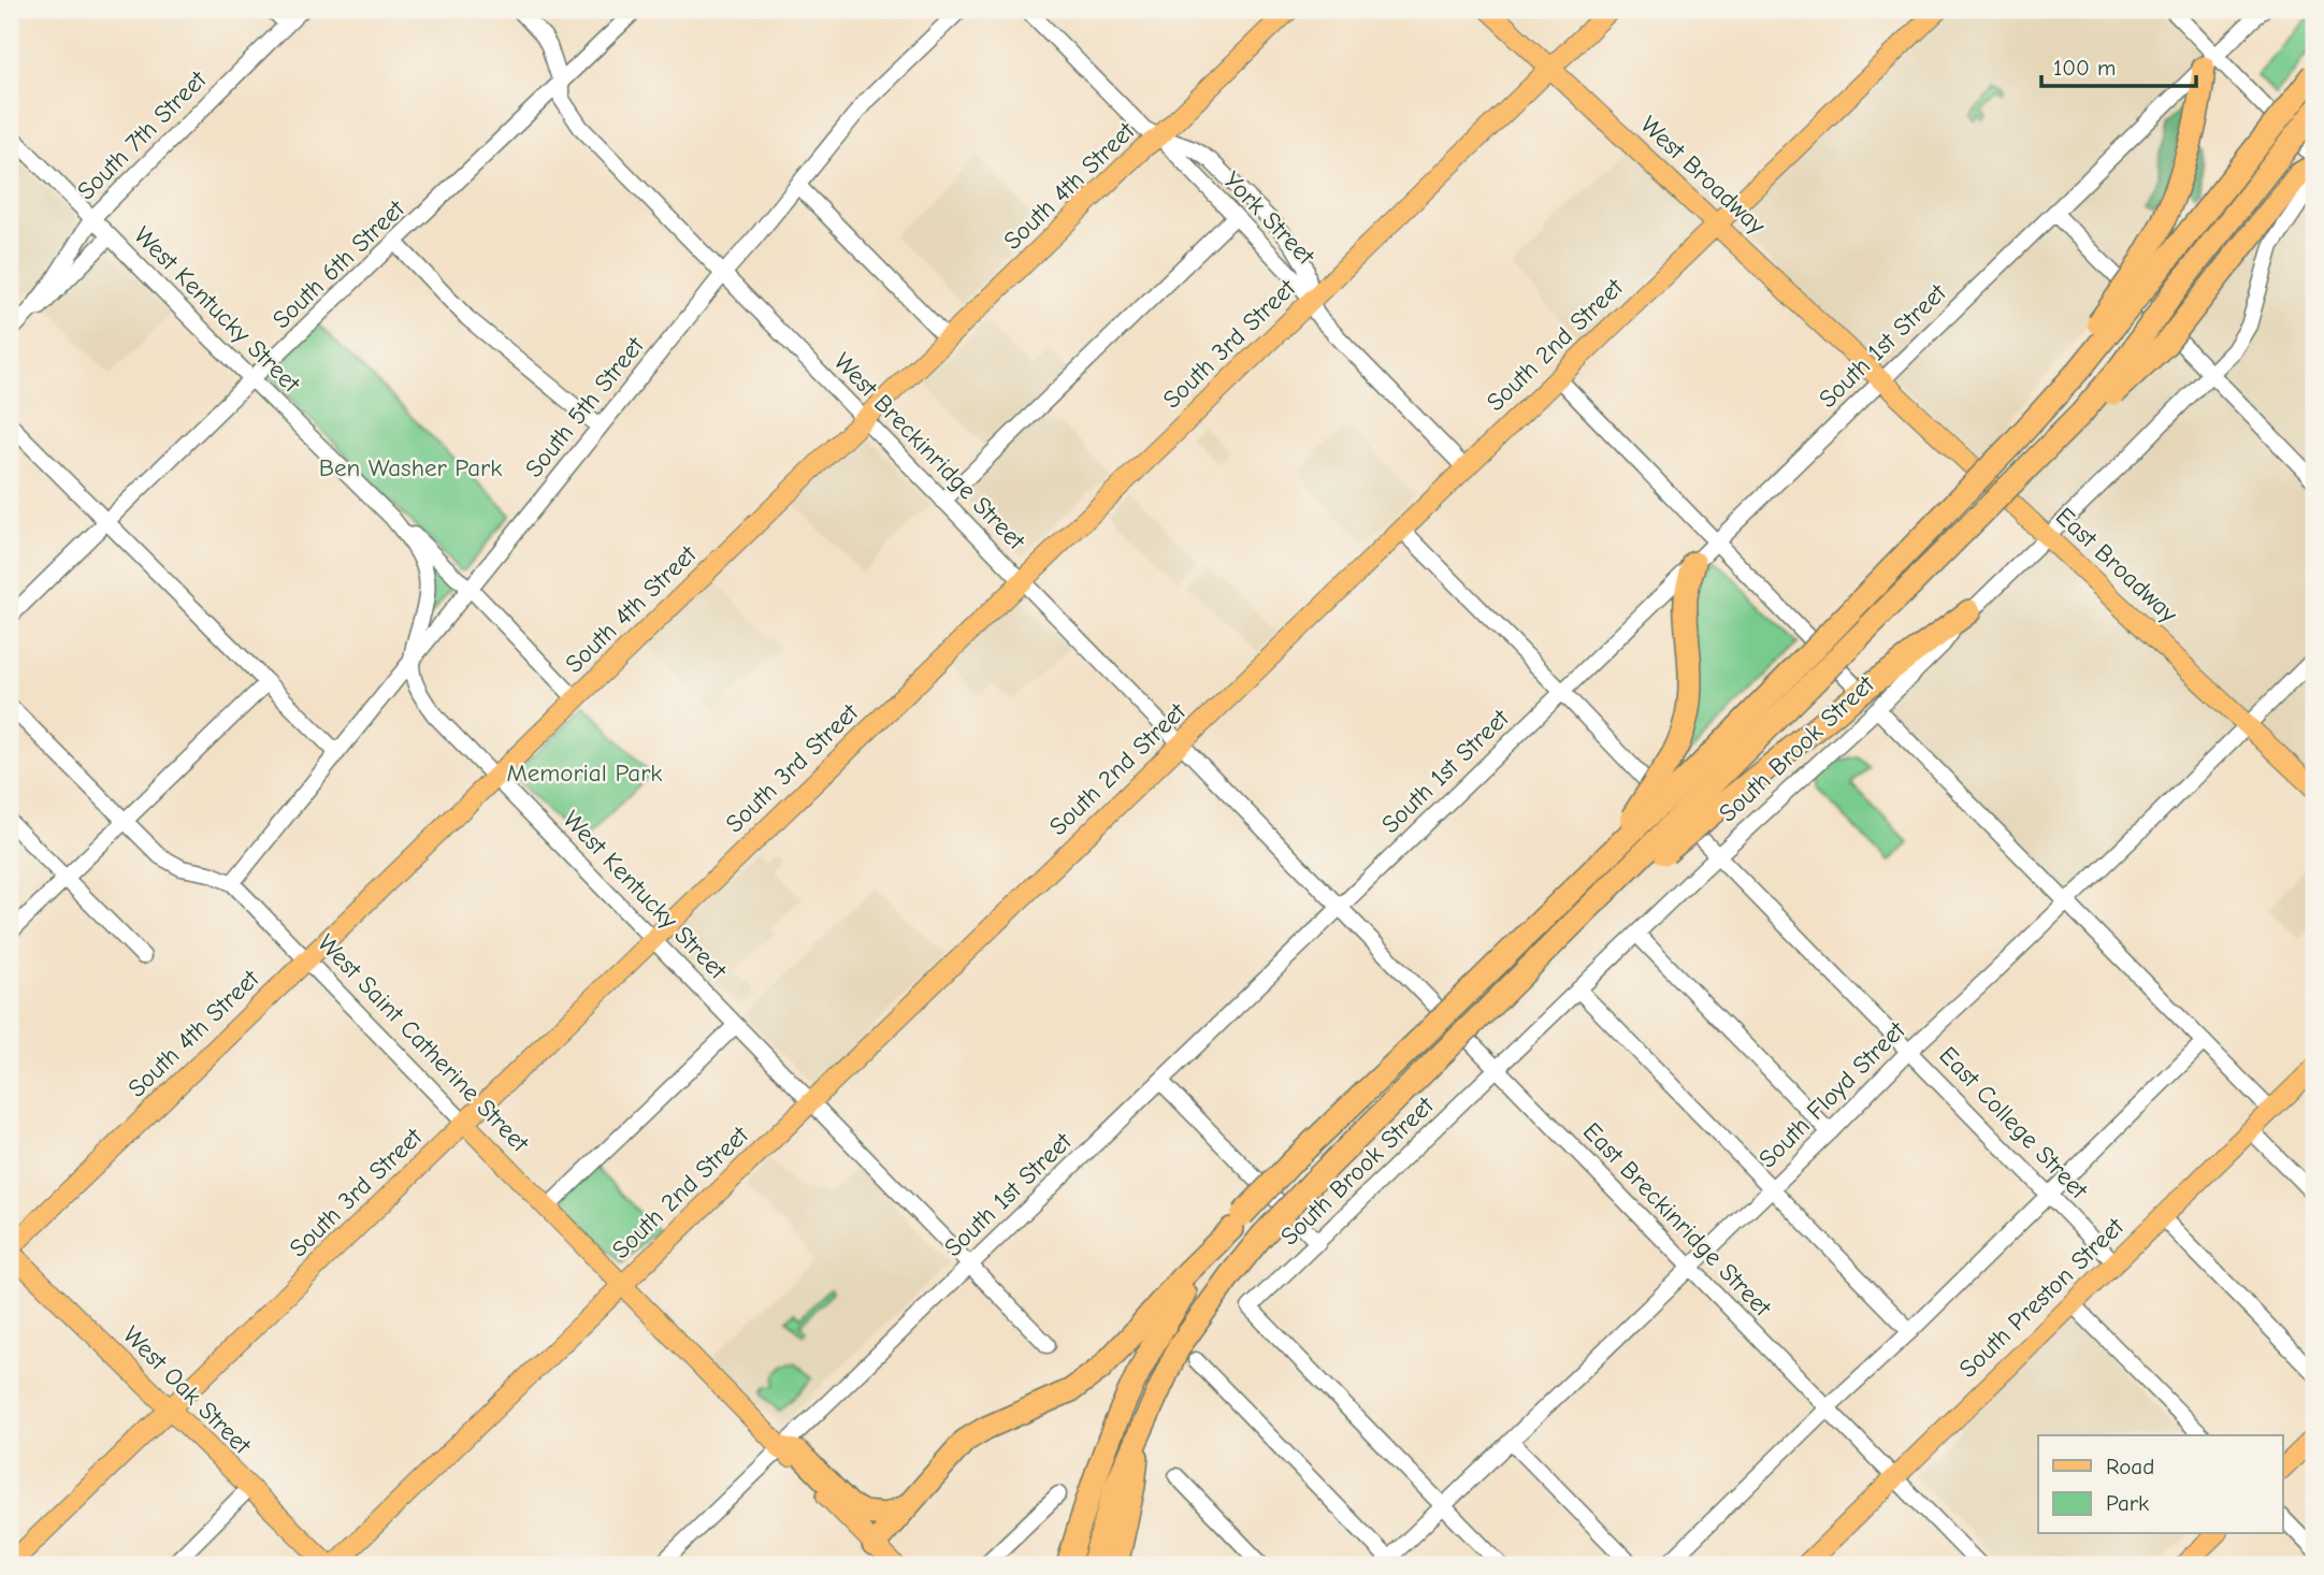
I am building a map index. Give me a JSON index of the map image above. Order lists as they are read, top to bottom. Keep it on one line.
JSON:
{"streets":{"main road":["West Broadway","South 4th Street","South 3rd Street","South 2nd Street","East Broadway","West Saint Catherine Street","South Preston Street","West Oak Street"],"street":["South 7th Street","York Street","South 6th Street","West Kentucky Street","South 1st Street","South 5th Street","West Breckinridge Street","South Brook Street","South Floyd Street","East College Street","East Breckinridge Street"]},"crossings":[["South 7th Street","West Kentucky Street"],["West Broadway","South 3rd Street"],["West Broadway","South 2nd Street"],["West Broadway","South 1st Street"],["West Broadway","East Broadway"],["South 4th Street","York Street"],["South 4th Street","West Kentucky Street"],["South 4th Street","West Breckinridge Street"],["South 4th Street","West Saint Catherine Street"],["South 4th Street","West Oak Street"],["York Street","South 3rd Street"],["York Street","South 2nd Street"],["South 6th Street","West Kentucky Street"],["South 6th Street","West Breckinridge Street"],["West Kentucky Street","South 3rd Street"],["West Kentucky Street","South 2nd Street"],["West Kentucky Street","South 1st Street"],["West Kentucky Street","South 5th Street"],["South 3rd Street","West Breckinridge Street"],["South 3rd Street","West Saint Catherine Street"],["South 3rd Street","West Oak Street"],["South 2nd Street","West Breckinridge Street"],["South 2nd Street","West Saint Catherine Street"],["South 2nd Street","East College Street"],["South 2nd Street","West Oak Street"],["South 1st Street","West Breckinridge Street"],["South 1st Street","East Broadway"],["South 1st Street","West Saint Catherine Street"],["South 1st Street","East College Street"],["South 1st Street","East Breckinridge Street"],["South 5th Street","West Breckinridge Street"],["South 5th Street","West Saint Catherine Street"],["West Breckinridge Street","East Breckinridge Street"],["East Broadway","South Brook Street"],["East Broadway","South Floyd Street"],["South Brook Street","South Floyd Street"],["South Brook Street","East College Street"],["South Brook Street","East Breckinridge Street"],["South Floyd Street","East College Street"],["South Floyd Street","East Breckinridge Street"],["East College Street","South Preston Street"],["East Breckinridge Street","South Preston Street"]],"parks":["Ben Washer Park","Memorial Park"],"legend":["Road","Park"],"scale_bar":"100 m"}
